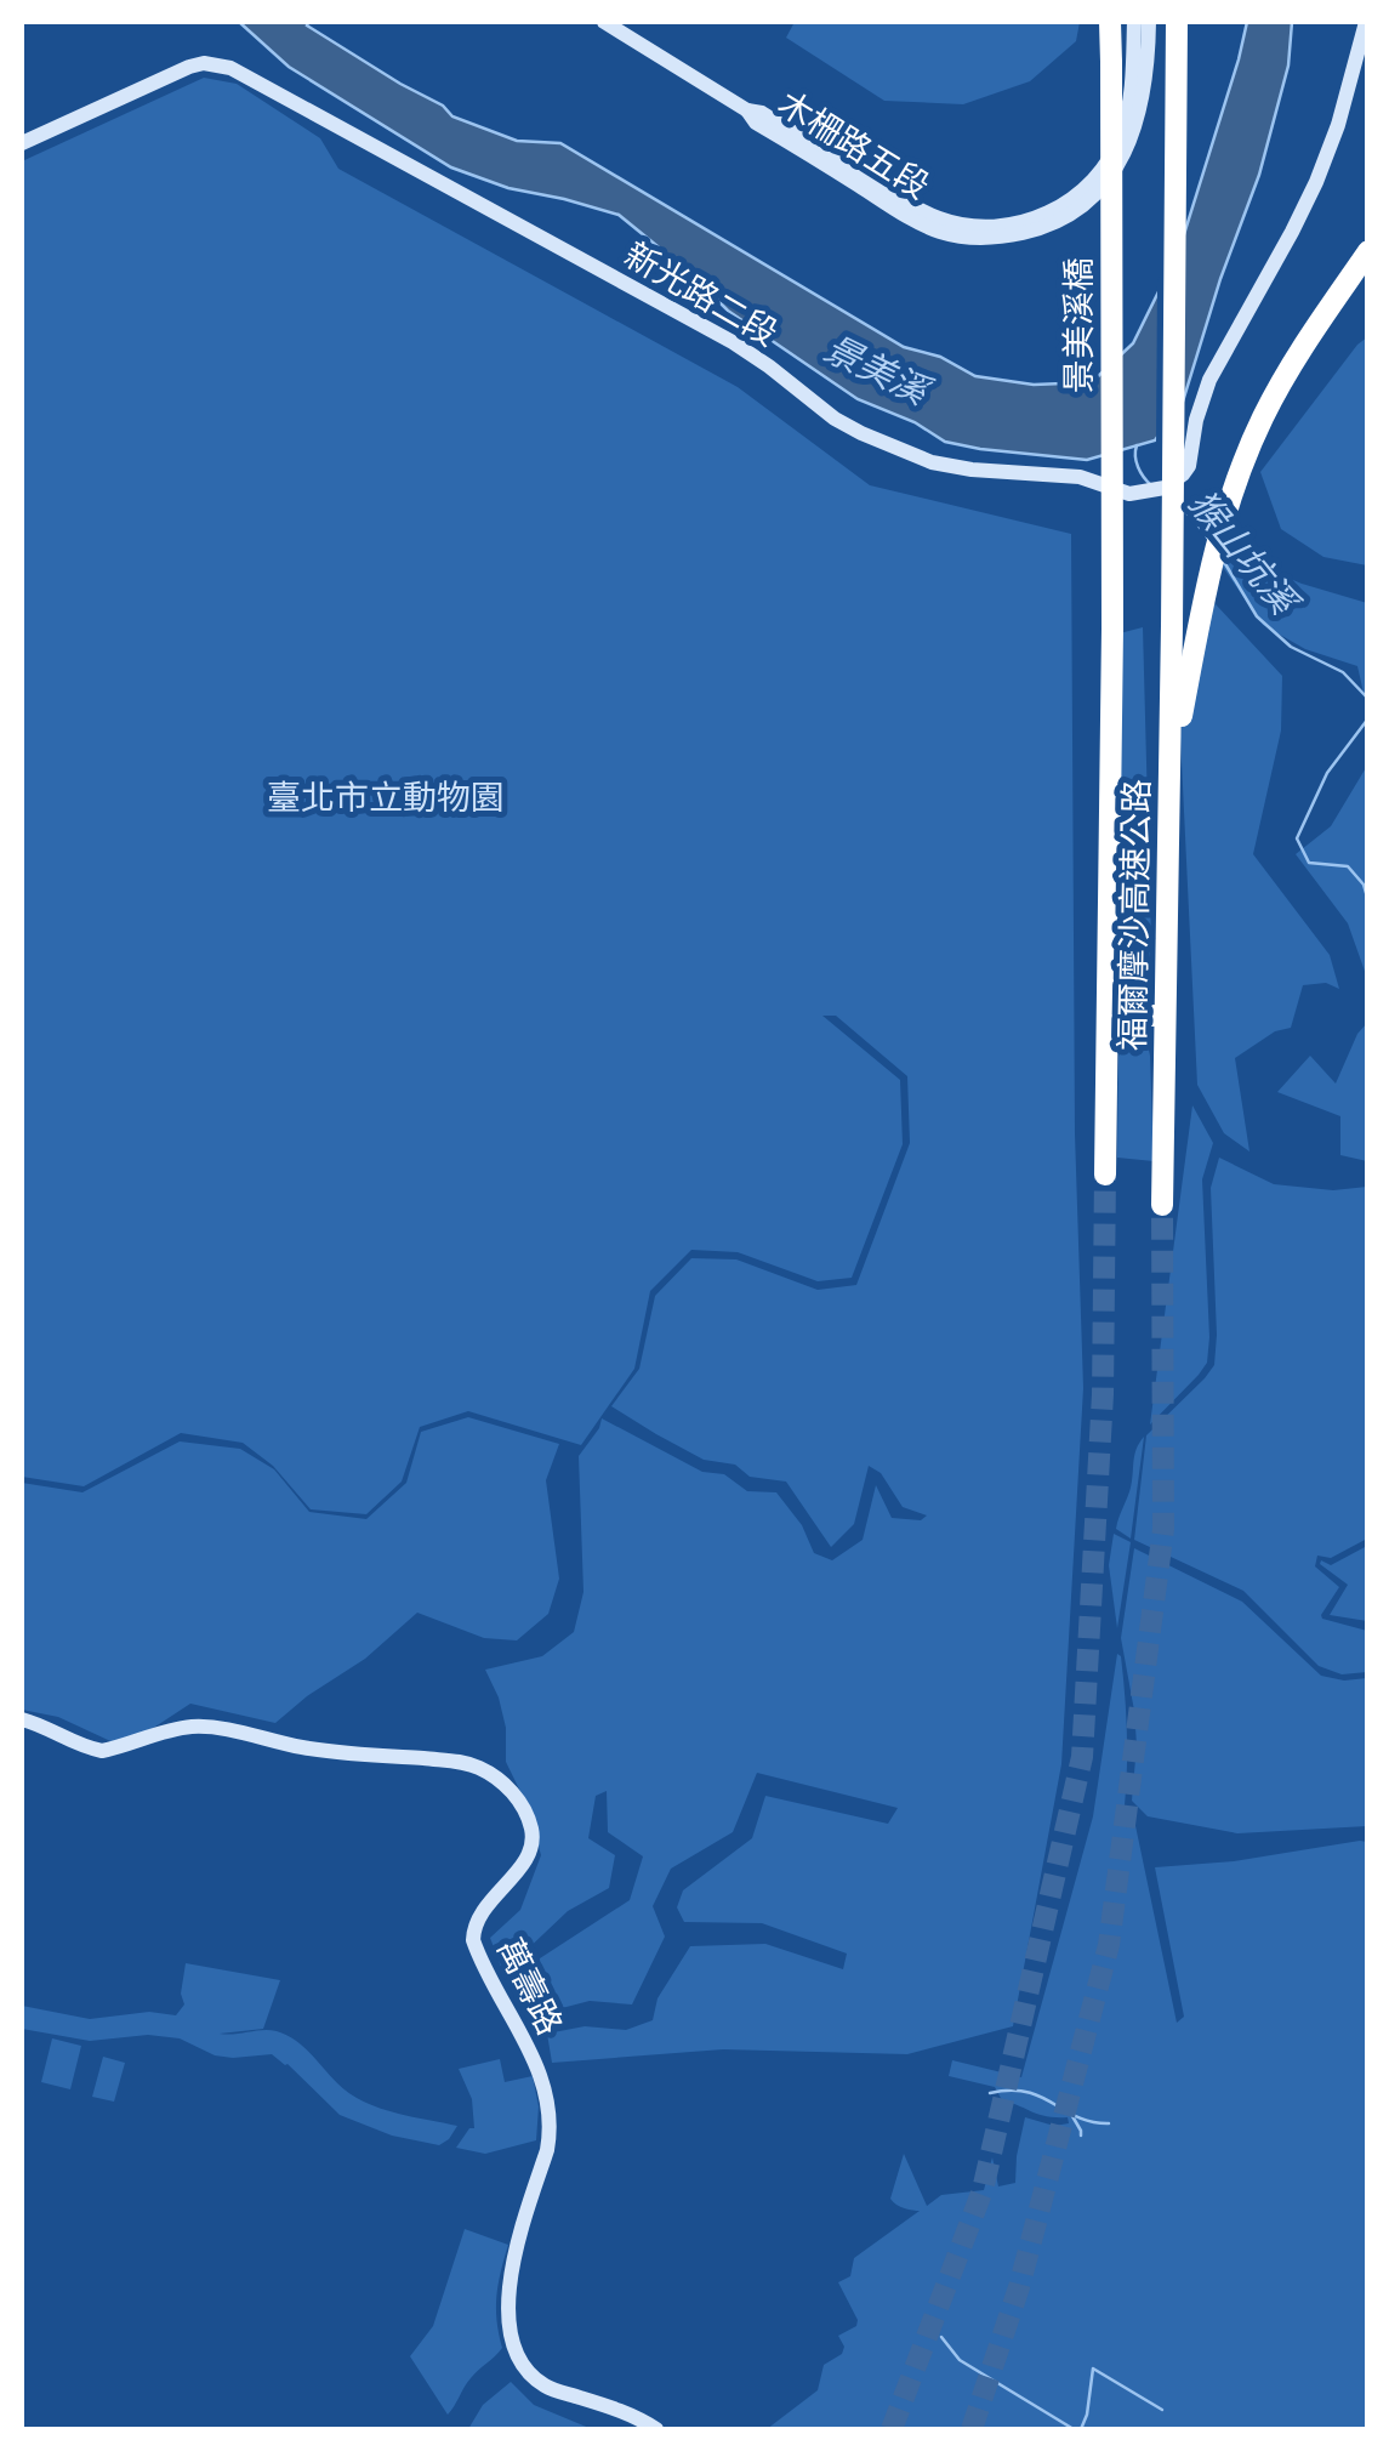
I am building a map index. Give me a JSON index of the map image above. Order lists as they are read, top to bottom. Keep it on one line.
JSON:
{"streets":{"highway":["景美溪橋","福爾摩沙高速公路"],"street":["木柵路五段","新光路二段","萬壽路"]},"crossings":[["景美溪橋","福爾摩沙高速公路"]],"water":["景美溪","猴山坑溪"],"parks":["臺北市立動物園"]}
